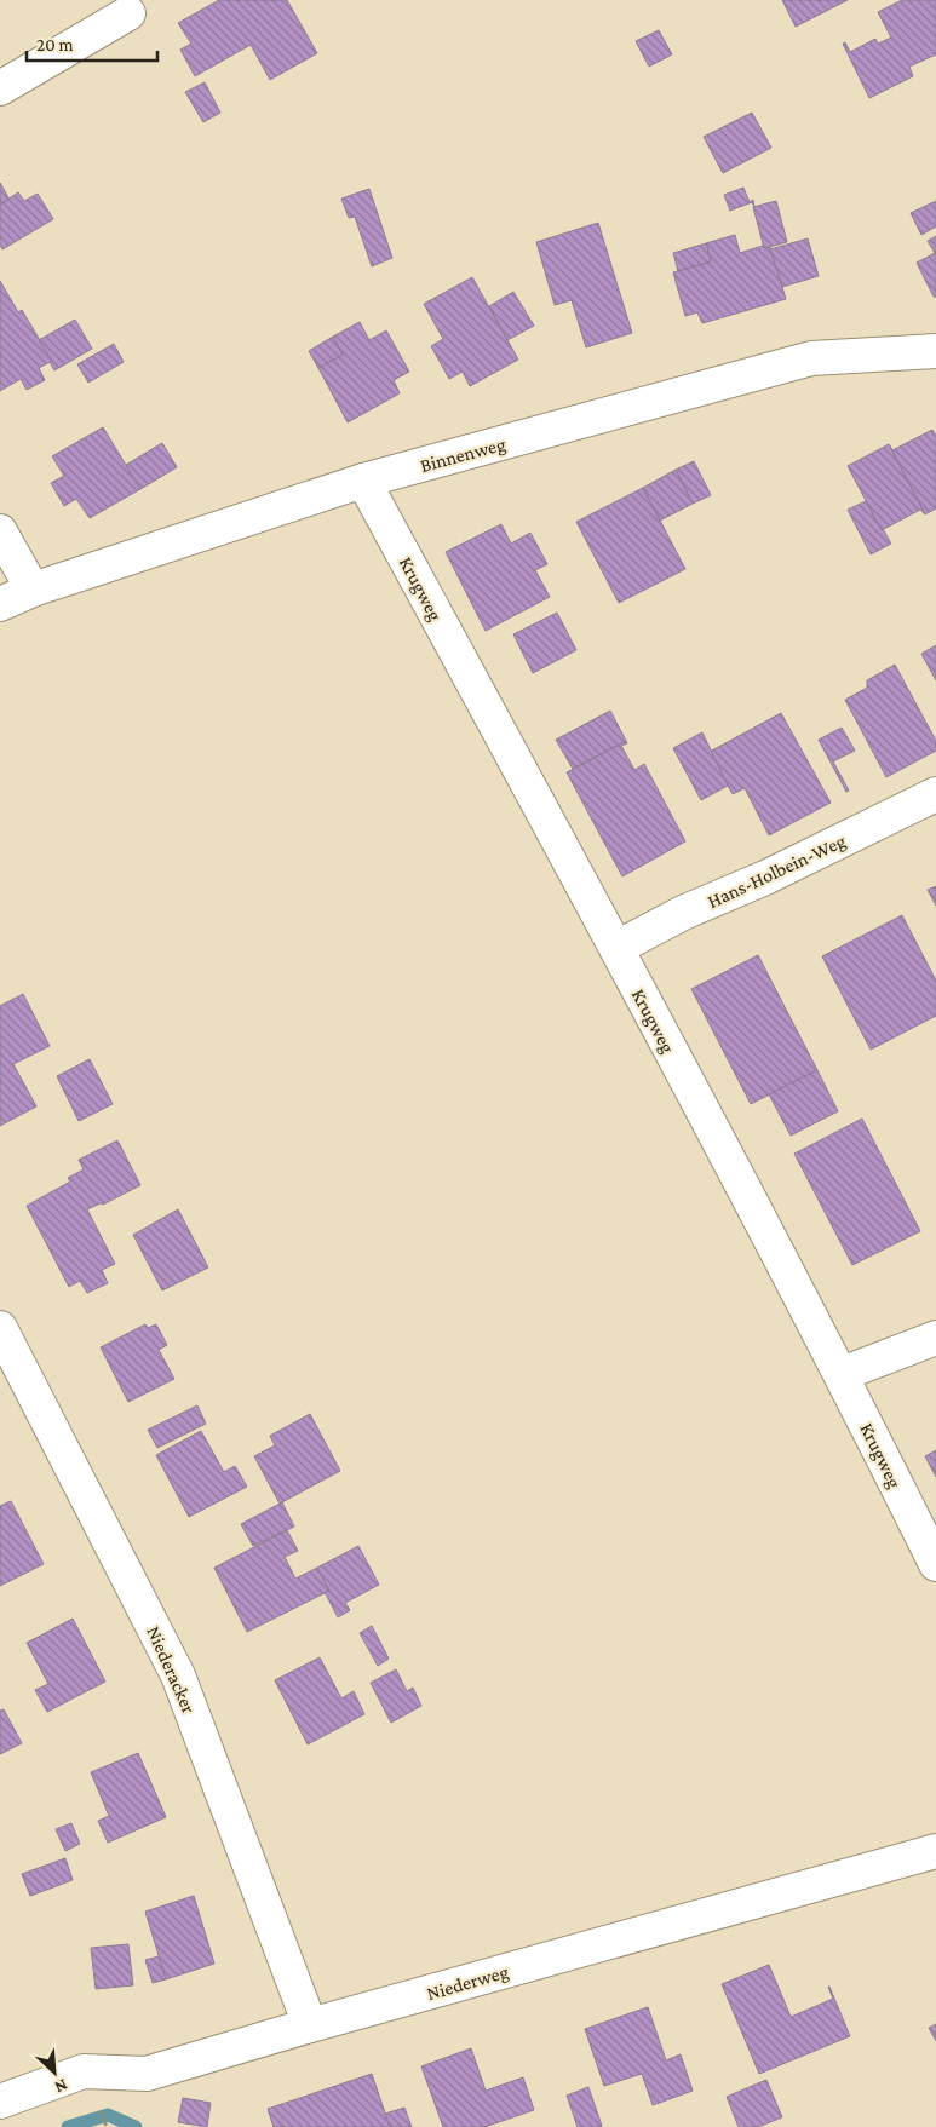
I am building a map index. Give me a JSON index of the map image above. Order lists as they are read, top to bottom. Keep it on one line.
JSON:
{"streets":{"street":["Binnenweg","Krugweg","Hans-Holbein-Weg","Niederacker","Niederweg"]},"crossings":[["Binnenweg","Krugweg"],["Krugweg","Hans-Holbein-Weg"],["Niederacker","Niederweg"]],"scale_bar":"20 m","north":"bottom right"}
